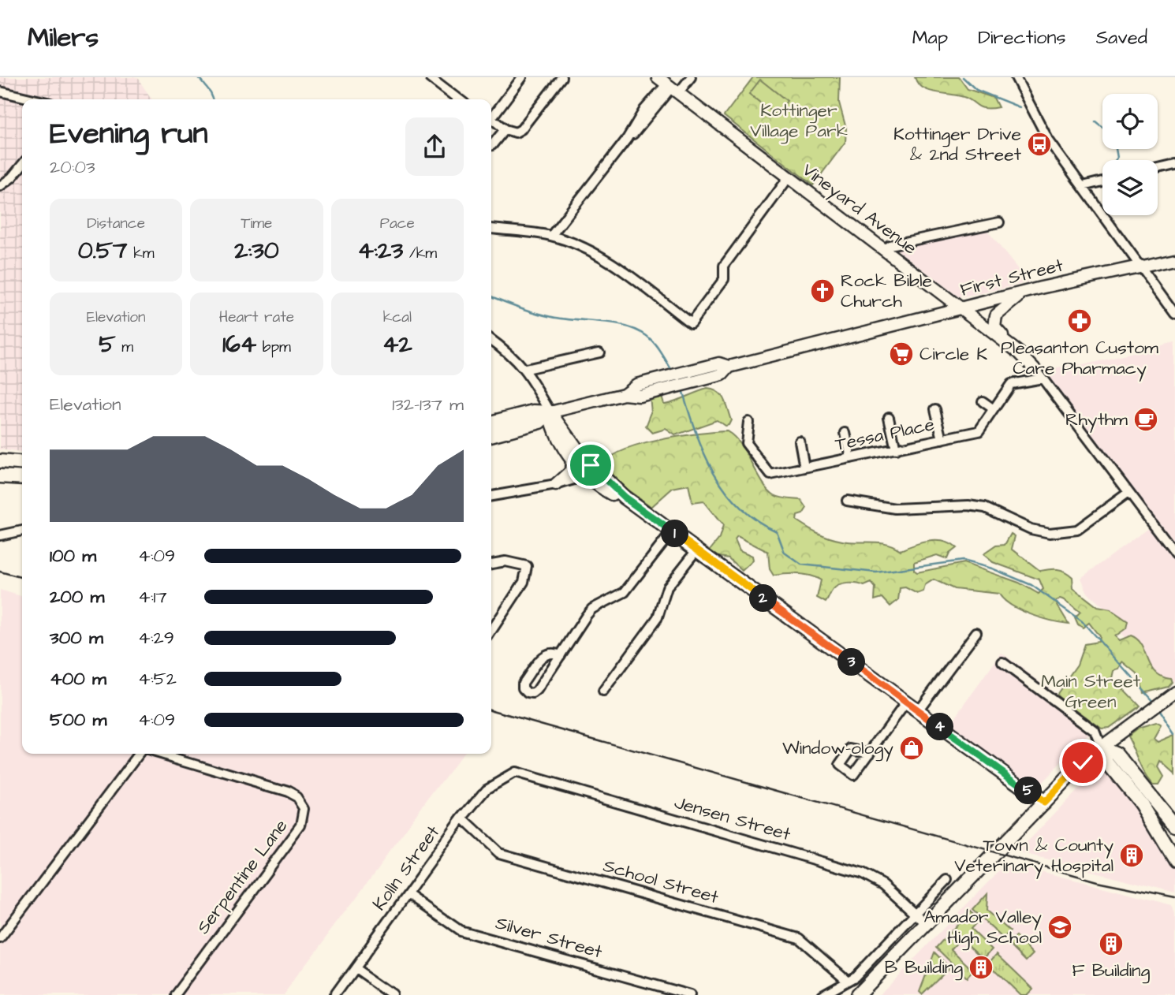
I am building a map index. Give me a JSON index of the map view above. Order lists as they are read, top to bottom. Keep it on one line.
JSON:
{"streets":{"street":["Vineyard Avenue","First Street","Tessa Place","Jensen Street","Kolln Street","Serpentine Lane","School Street","Silver Street"]},"crossings":[["Vineyard Avenue","First Street"],["Jensen Street","Kolln Street"],["Kolln Street","School Street"],["Kolln Street","Silver Street"]],"parks":["Kottinger Village Park","Main Street Green"],"places":{"bus stop":["Kottinger Drive & 2nd Street"],"church":["Rock Bible Church"],"pharmacy":["Pleasanton Custom Care Pharmacy"],"supermarket":["Circle K"],"cafe":["Rhythm"],"shop":["Window-ology"],"building":["Town & County Veterinary Hospital","F Building","B Building"],"school or university":["Amador Valley High School"]},"page":{"header":"Milers","nav":["Map","Directions","Saved"],"heading":["Evening run","20:03"],"stats":[["Distance","0.57 km"],["Time","2:30"],["Pace","4:23 /km"],["Elevation","5 m"],["Heart rate","164 bpm"],["kcal","42"]],"chart":["Elevation","132–137 m"],"pins":["1","2","3","4","5"],"list":[{"name":"100 m","note":"4:09"},{"name":"200 m","note":"4:17"},{"name":"300 m","note":"4:29"},{"name":"400 m","note":"4:52"},{"name":"500 m","note":"4:09"}]}}
